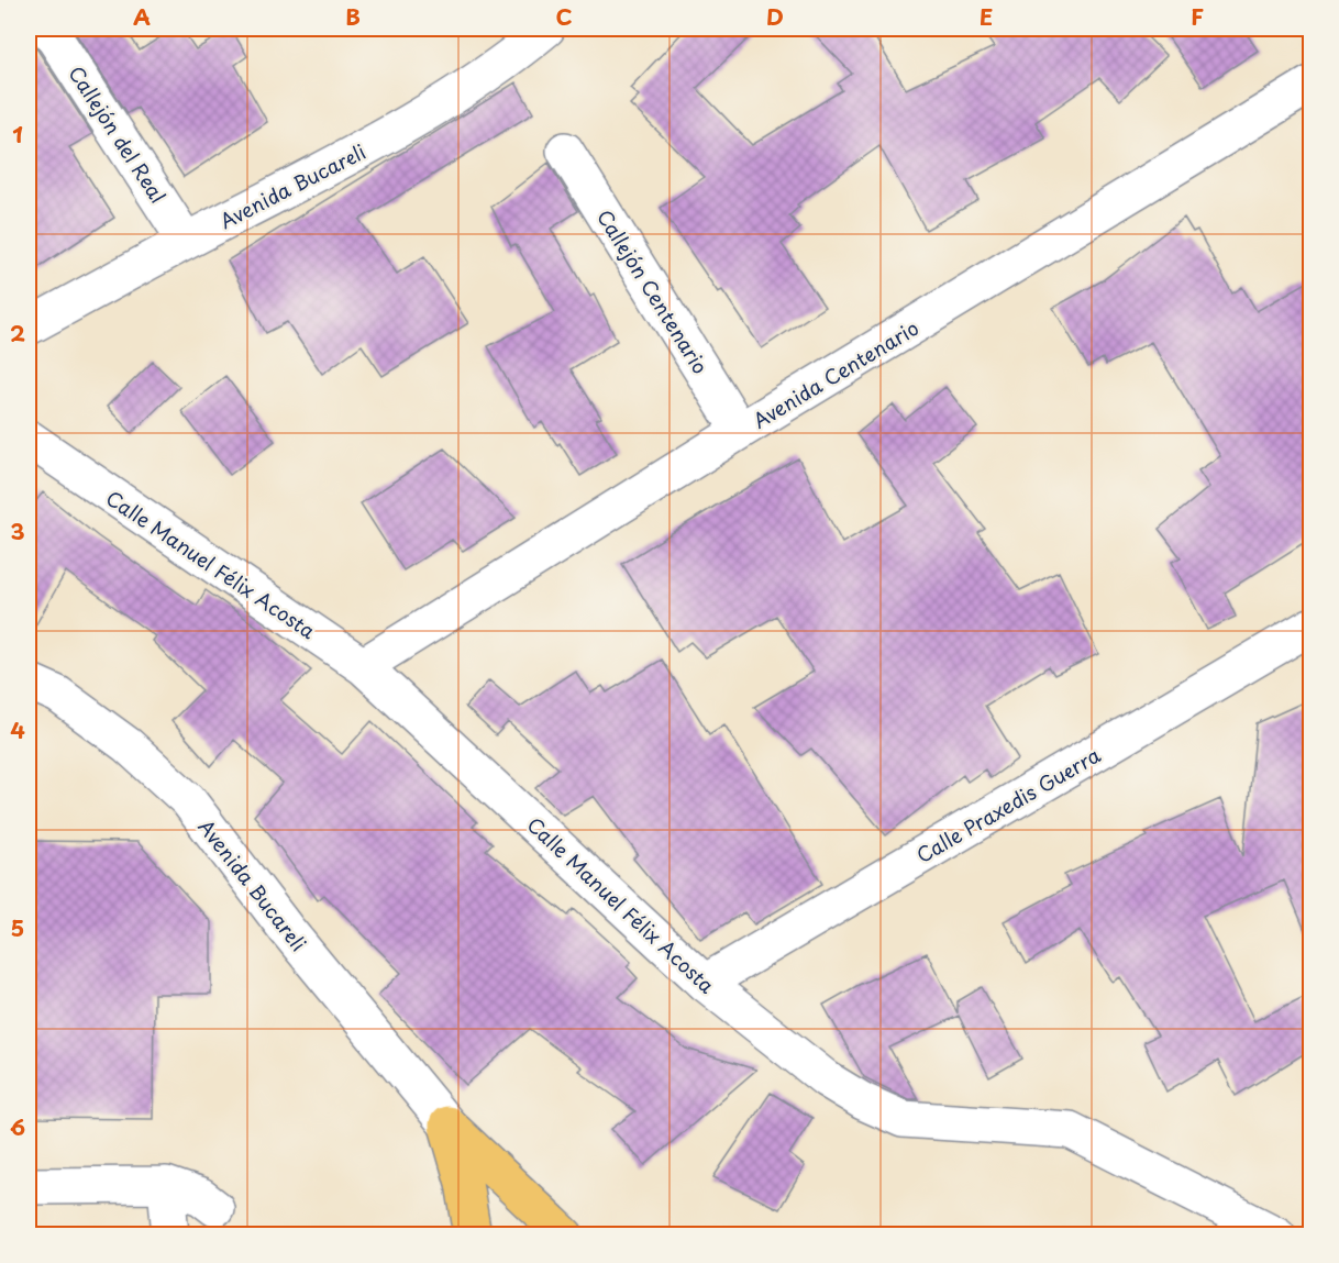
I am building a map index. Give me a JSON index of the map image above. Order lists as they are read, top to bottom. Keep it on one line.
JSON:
{"streets":{"street":["Callejón del Real","Avenida Bucareli","Callejón Centenario","Avenida Centenario","Calle Manuel Félix Acosta","Calle Praxedis Guerra"]},"crossings":[["Callejón del Real","Avenida Bucareli"],["Callejón Centenario","Avenida Centenario"],["Avenida Centenario","Calle Manuel Félix Acosta"],["Calle Manuel Félix Acosta","Calle Praxedis Guerra"]],"grid":{"columns":["A","B","C","D","E","F"],"rows":["1","2","3","4","5","6"]}}
